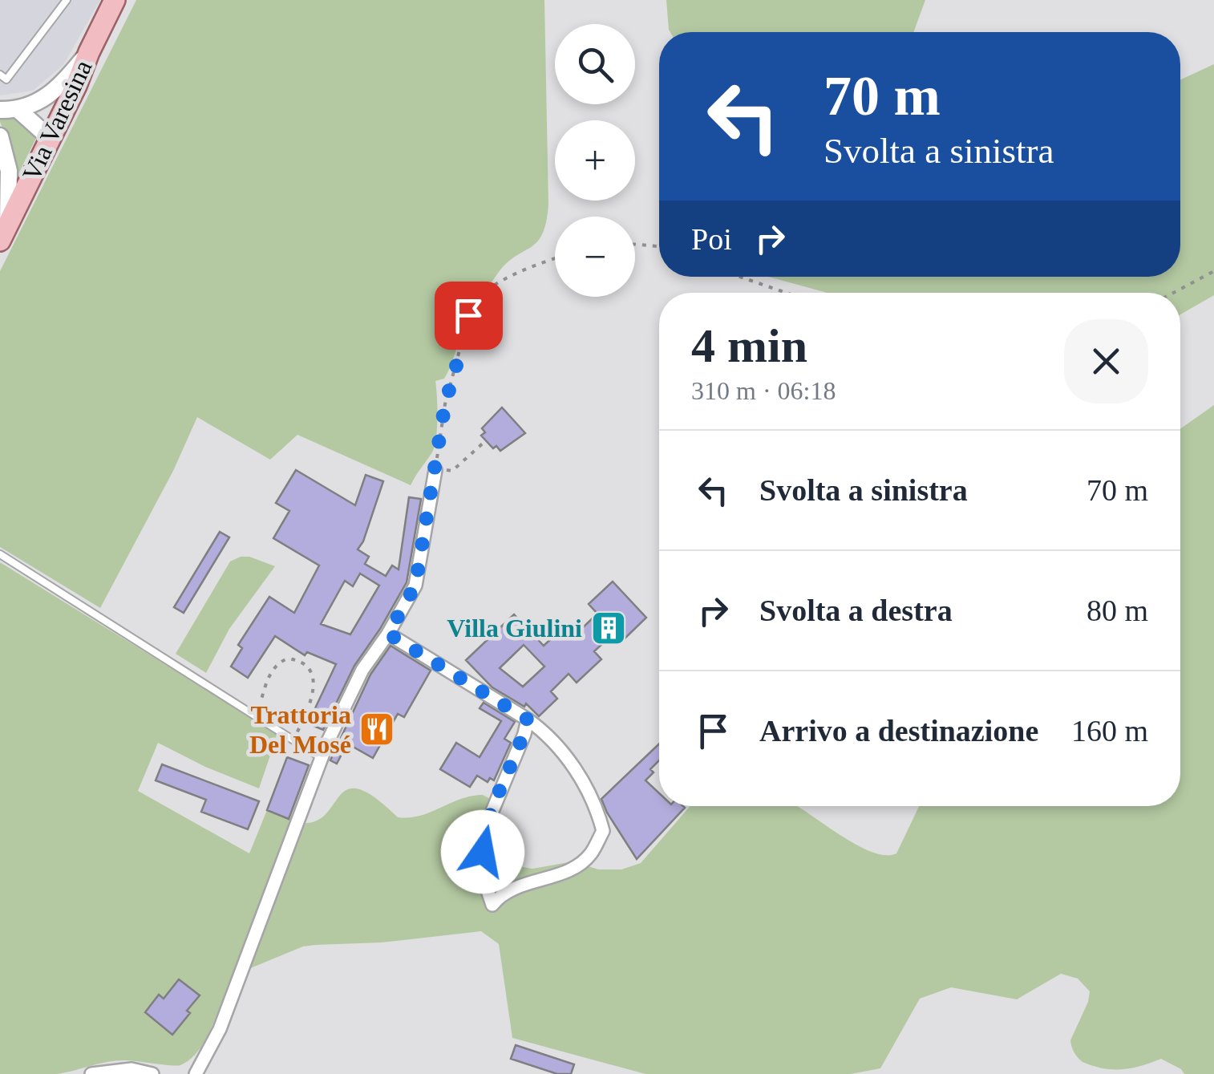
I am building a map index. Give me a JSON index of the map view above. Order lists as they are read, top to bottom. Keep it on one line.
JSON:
{"streets":{"main road":["Via Varesina"]},"places":{"building":["Villa Giulini"],"restaurant":["Trattoria Del Mosé"]},"page":{"map_buttons":["+","−"],"turn":["70 m","Svolta a sinistra"],"then":"Poi","heading":["4 min","310 m · 06:18"],"list":[{"name":"Svolta a sinistra","value":"70 m"},{"name":"Svolta a destra","value":"80 m"},{"name":"Arrivo a destinazione","value":"160 m"}]}}
